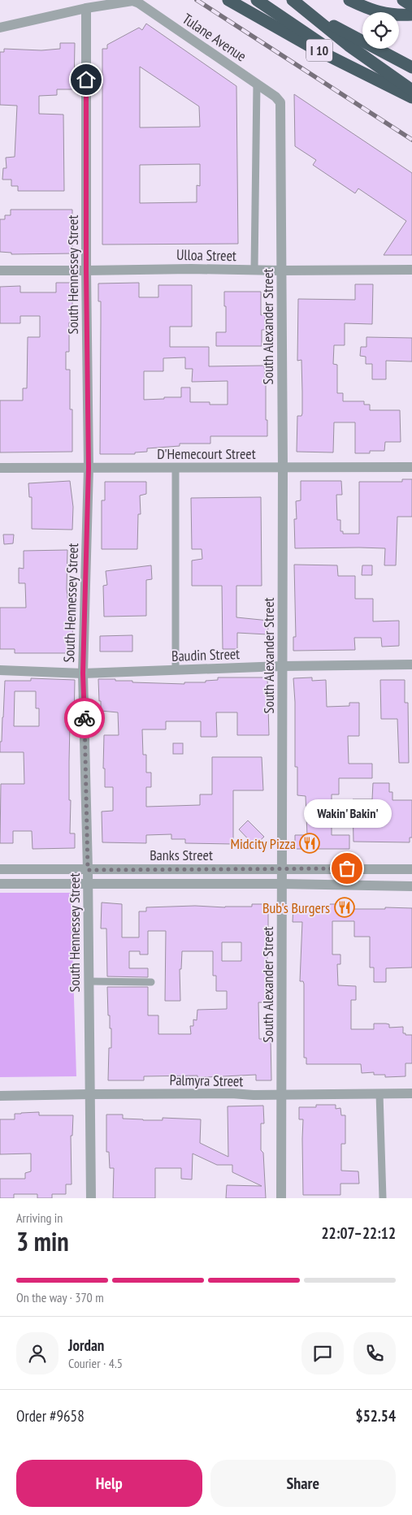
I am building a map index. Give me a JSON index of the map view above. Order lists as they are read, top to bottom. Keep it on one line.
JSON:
{"streets":{"highway":["I 10"],"street":["Tulane Avenue","Ulloa Street","South Hennessey Street","South Alexander Street","D'Hemecourt Street","Baudin Street","Banks Street","Palmyra Street"]},"crossings":[["Tulane Avenue","South Hennessey Street"],["Tulane Avenue","South Alexander Street"],["Ulloa Street","South Hennessey Street"],["Ulloa Street","South Alexander Street"],["South Hennessey Street","D'Hemecourt Street"],["South Hennessey Street","Baudin Street"],["South Hennessey Street","Banks Street"],["South Hennessey Street","Palmyra Street"],["South Alexander Street","D'Hemecourt Street"],["South Alexander Street","Baudin Street"],["South Alexander Street","Banks Street"],["South Alexander Street","Palmyra Street"]],"places":{"restaurant":["Midcity Pizza","Bub's Burgers"],"other":["Wakin' Bakin'"]},"page":{"bubble":"Wakin' Bakin'","heading":["3 min","Arriving in","22:07–22:12"],"panel":["Jordan","Courier · 4.5","Order #9658","$52.54"],"bar":"On the way · 370 m","buttons":["Help","Share"]}}
